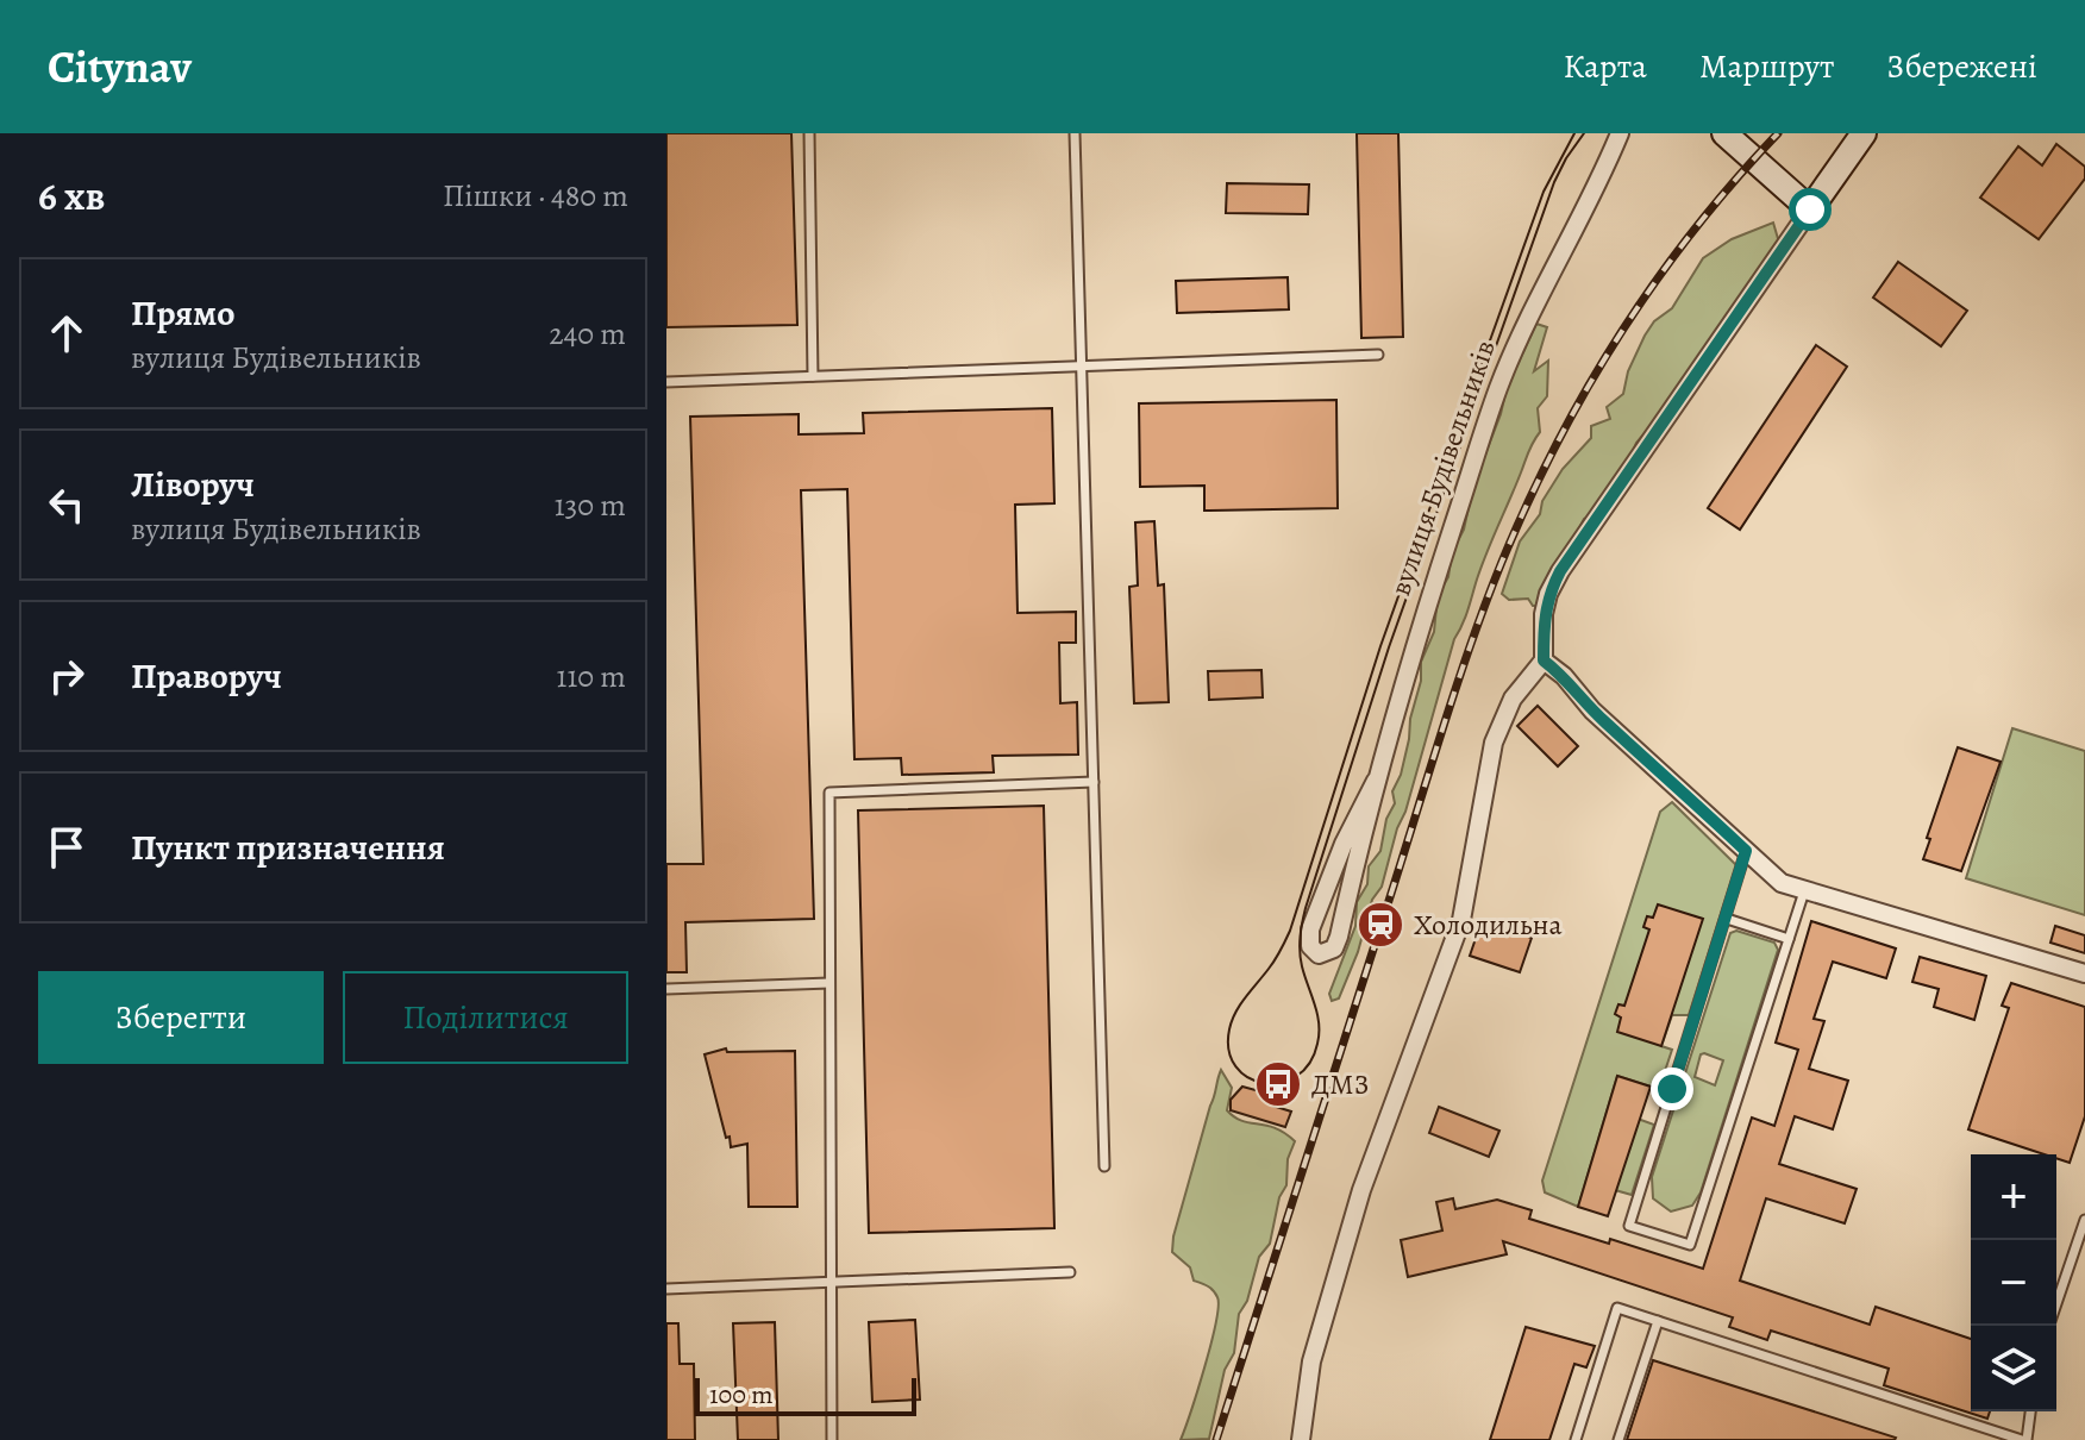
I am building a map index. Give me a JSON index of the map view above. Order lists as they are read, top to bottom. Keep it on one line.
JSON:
{"streets":{"street":["вулиця Будівельників"]},"places":{"station":["Холодильна"],"bus stop":["ДМЗ"]},"scale_bar":"100 m","page":{"header":"Citynav","nav":["Карта","Маршрут","Збережені"],"heading":["6 хв","Пішки · 480 m"],"list":[["Прямо","вулиця Будівельників","240 m"],["Ліворуч","вулиця Будівельників","130 m"],["Праворуч","110 m"],"Пункт призначення"],"buttons":["Зберегти","Поділитися"],"map_buttons":["+","−"],"scale":"100 m"}}
